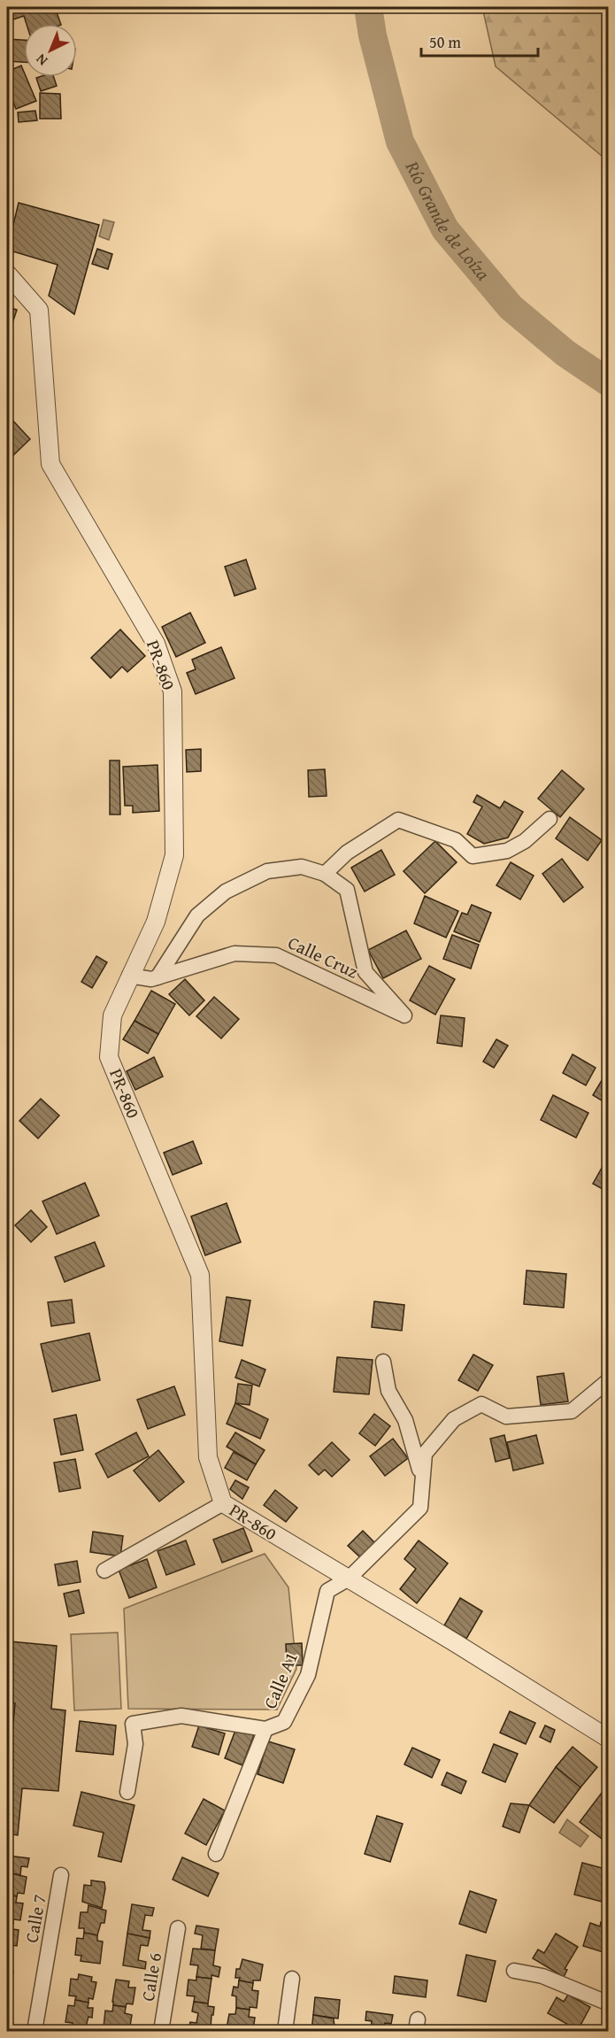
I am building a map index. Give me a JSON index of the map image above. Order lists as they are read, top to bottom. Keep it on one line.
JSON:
{"streets":{"street":["PR-860","Calle Cruz","Calle A1","Calle 7","Calle 6"]},"crossings":[["PR-860","Calle Cruz"],["PR-860","Calle A1"]],"water":["Río Grande de Loíza"],"scale_bar":"50 m","north":"bottom left"}
